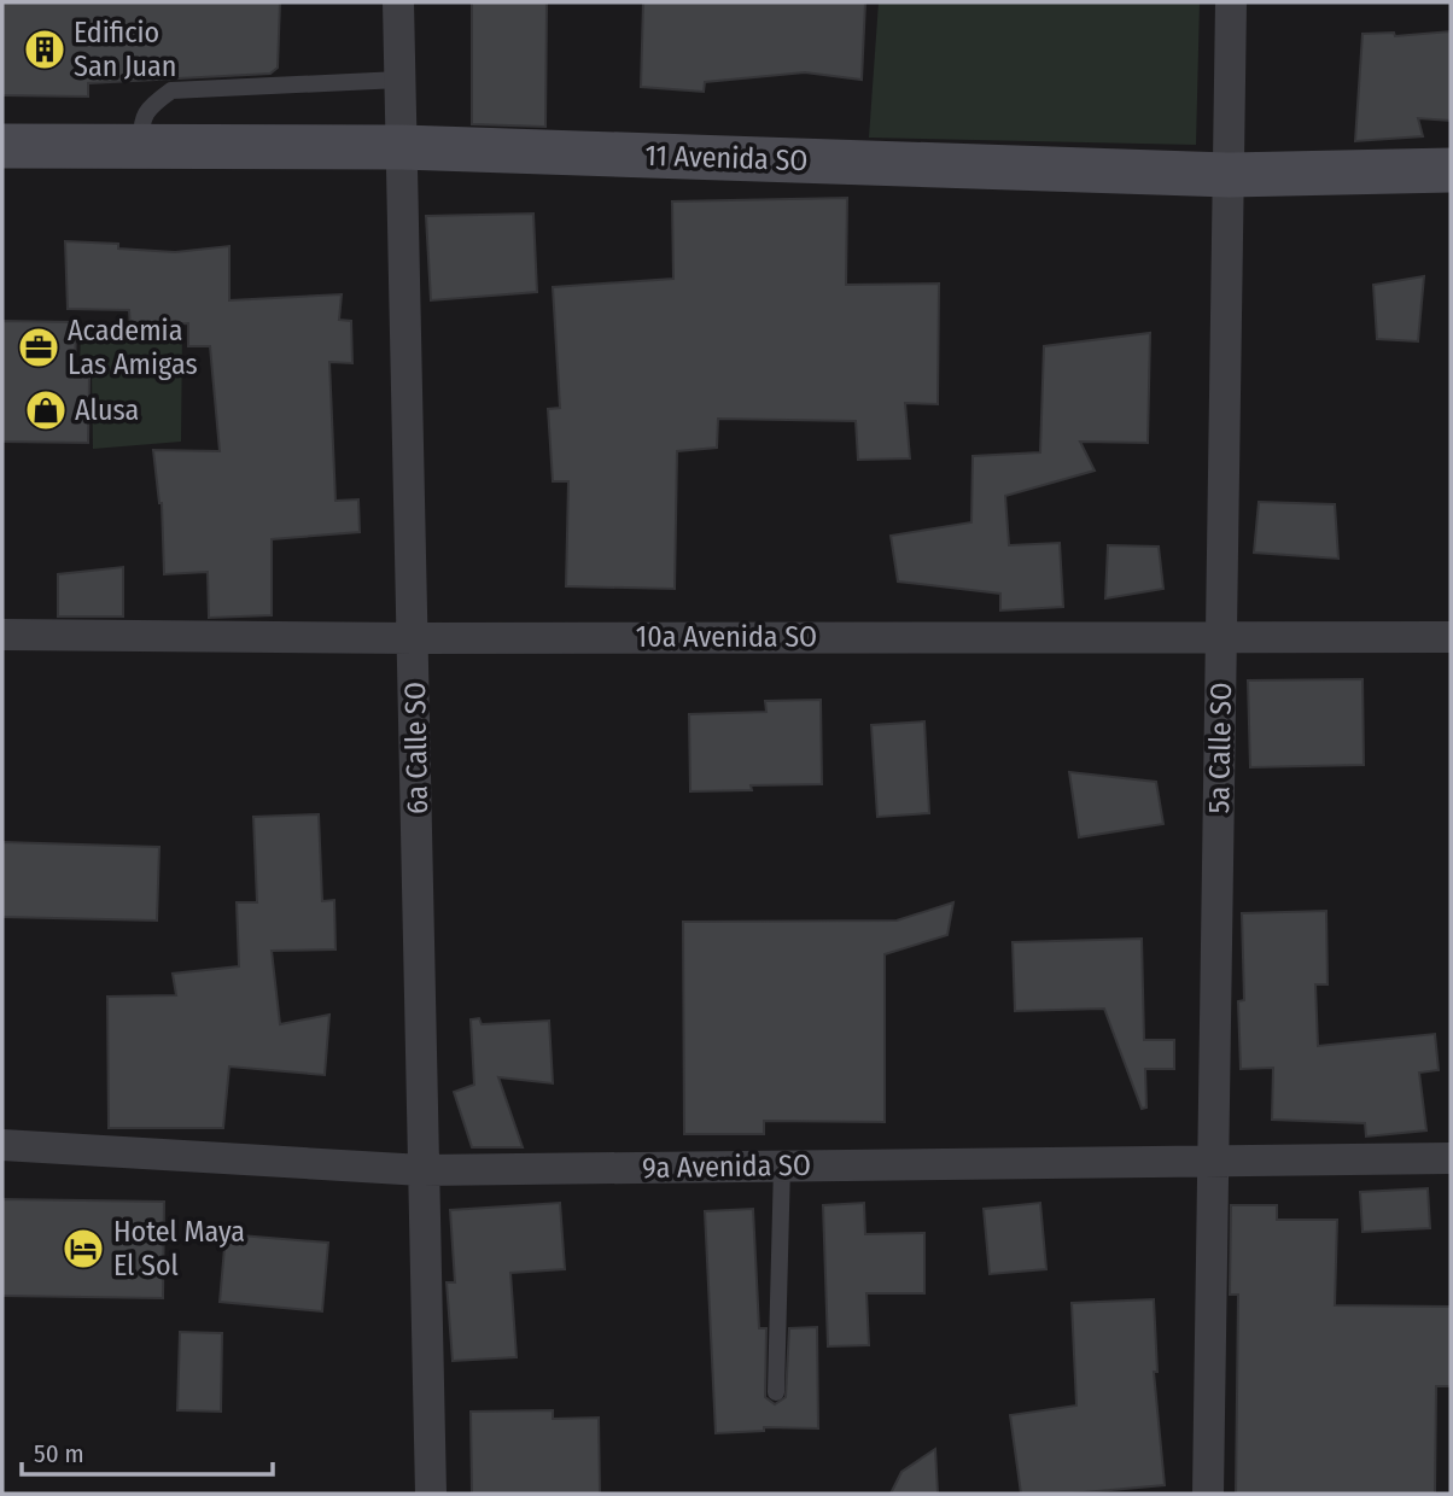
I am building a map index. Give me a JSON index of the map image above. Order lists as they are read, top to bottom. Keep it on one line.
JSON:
{"streets":{"street":["11 Avenida SO","10a Avenida SO","6a Calle SO","5a Calle SO","9a Avenida SO"]},"crossings":[["11 Avenida SO","6a Calle SO"],["11 Avenida SO","5a Calle SO"],["10a Avenida SO","6a Calle SO"],["10a Avenida SO","5a Calle SO"],["6a Calle SO","9a Avenida SO"],["5a Calle SO","9a Avenida SO"]],"places":{"building":["Edificio San Juan"],"office":["Academia Las Amigas"],"shop":["Alusa"],"hotel":["Hotel Maya El Sol"]},"scale_bar":"50 m"}
